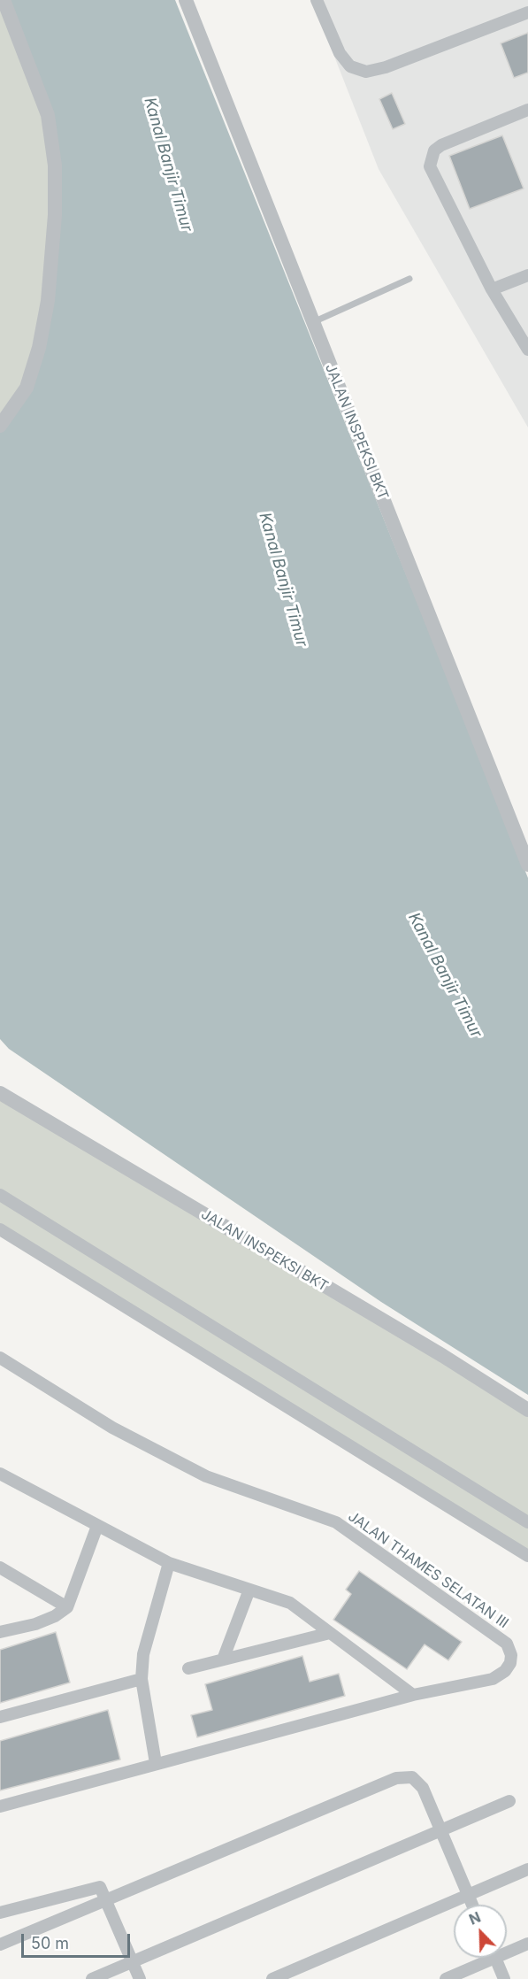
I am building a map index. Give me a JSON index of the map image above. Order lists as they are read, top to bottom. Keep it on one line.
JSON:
{"streets":{"street":["JALAN INSPEKSI BKT","JALAN THAMES SELATAN III"]},"water":["Kanal Banjir Timur"],"scale_bar":"50 m","north":"top left"}
